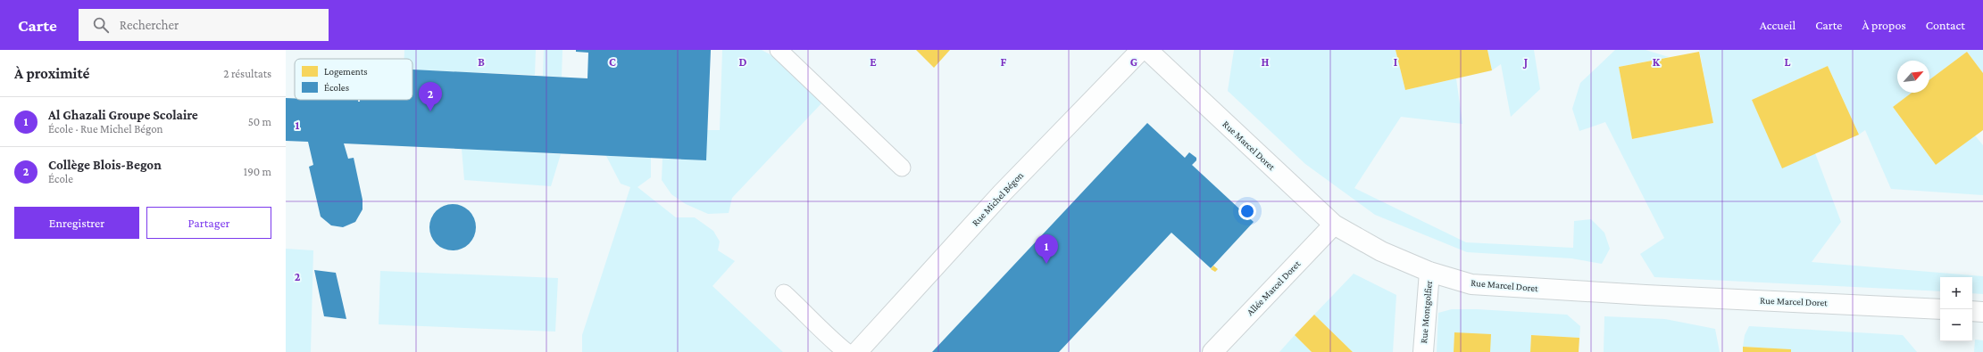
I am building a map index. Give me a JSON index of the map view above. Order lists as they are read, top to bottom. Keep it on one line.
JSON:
{"streets":{"street":["Rue Marcel Doret","Rue Michel Bégon","Allée Marcel Doret","Rue Montgolfier"]},"crossings":[["Rue Marcel Doret","Allée Marcel Doret"],["Rue Marcel Doret","Rue Montgolfier"]],"legend":["Logements","Écoles"],"north":"top right","page":{"header":"Carte","search":"Rechercher","nav":["Accueil","Carte","À propos","Contact"],"heading":["À proximité","2 résultats"],"pins":["2","1"],"list":[{"mark":"1","name":"Al Ghazali Groupe Scolaire","note":"École · Rue Michel Bégon","value":"50 m"},{"mark":"2","name":"Collège Blois-Begon","note":"École","value":"190 m"}],"buttons":["Enregistrer","Partager"],"map_buttons":["+","−"]},"grid":{"columns":["B","C","D","E","F","G","H","I","J","K","L"],"rows":["1","2"]}}
